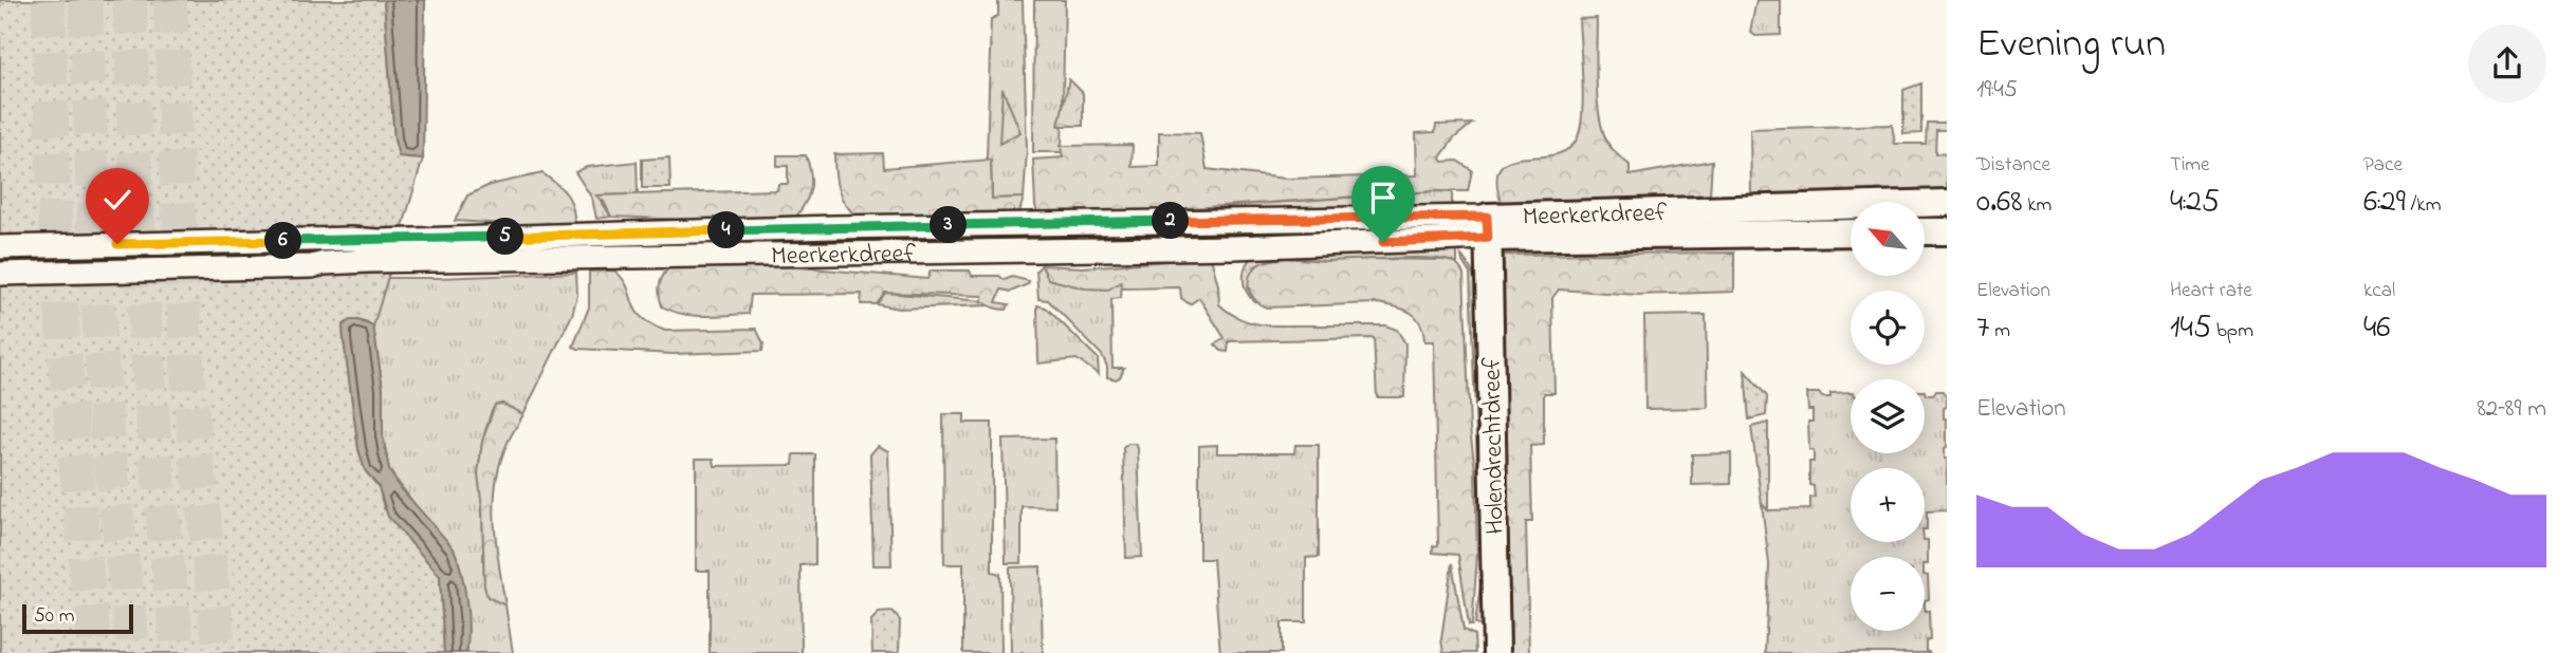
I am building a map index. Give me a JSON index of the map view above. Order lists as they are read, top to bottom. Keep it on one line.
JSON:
{"streets":{"main road":["Meerkerkdreef","Holendrechtdreef"]},"crossings":[["Meerkerkdreef","Holendrechtdreef"]],"scale_bar":"50 m","north":"top left","page":{"heading":["Evening run","19:45"],"stats":[["Distance","0.68 km"],["Time","4:25"],["Pace","6:29 /km"],["Elevation","7 m"],["Heart rate","145 bpm"],["kcal","46"]],"map_buttons":["+","−"],"pins":["2","3","4","5","6"],"chart":["Elevation","82–89 m"],"scale":"50 m"}}
